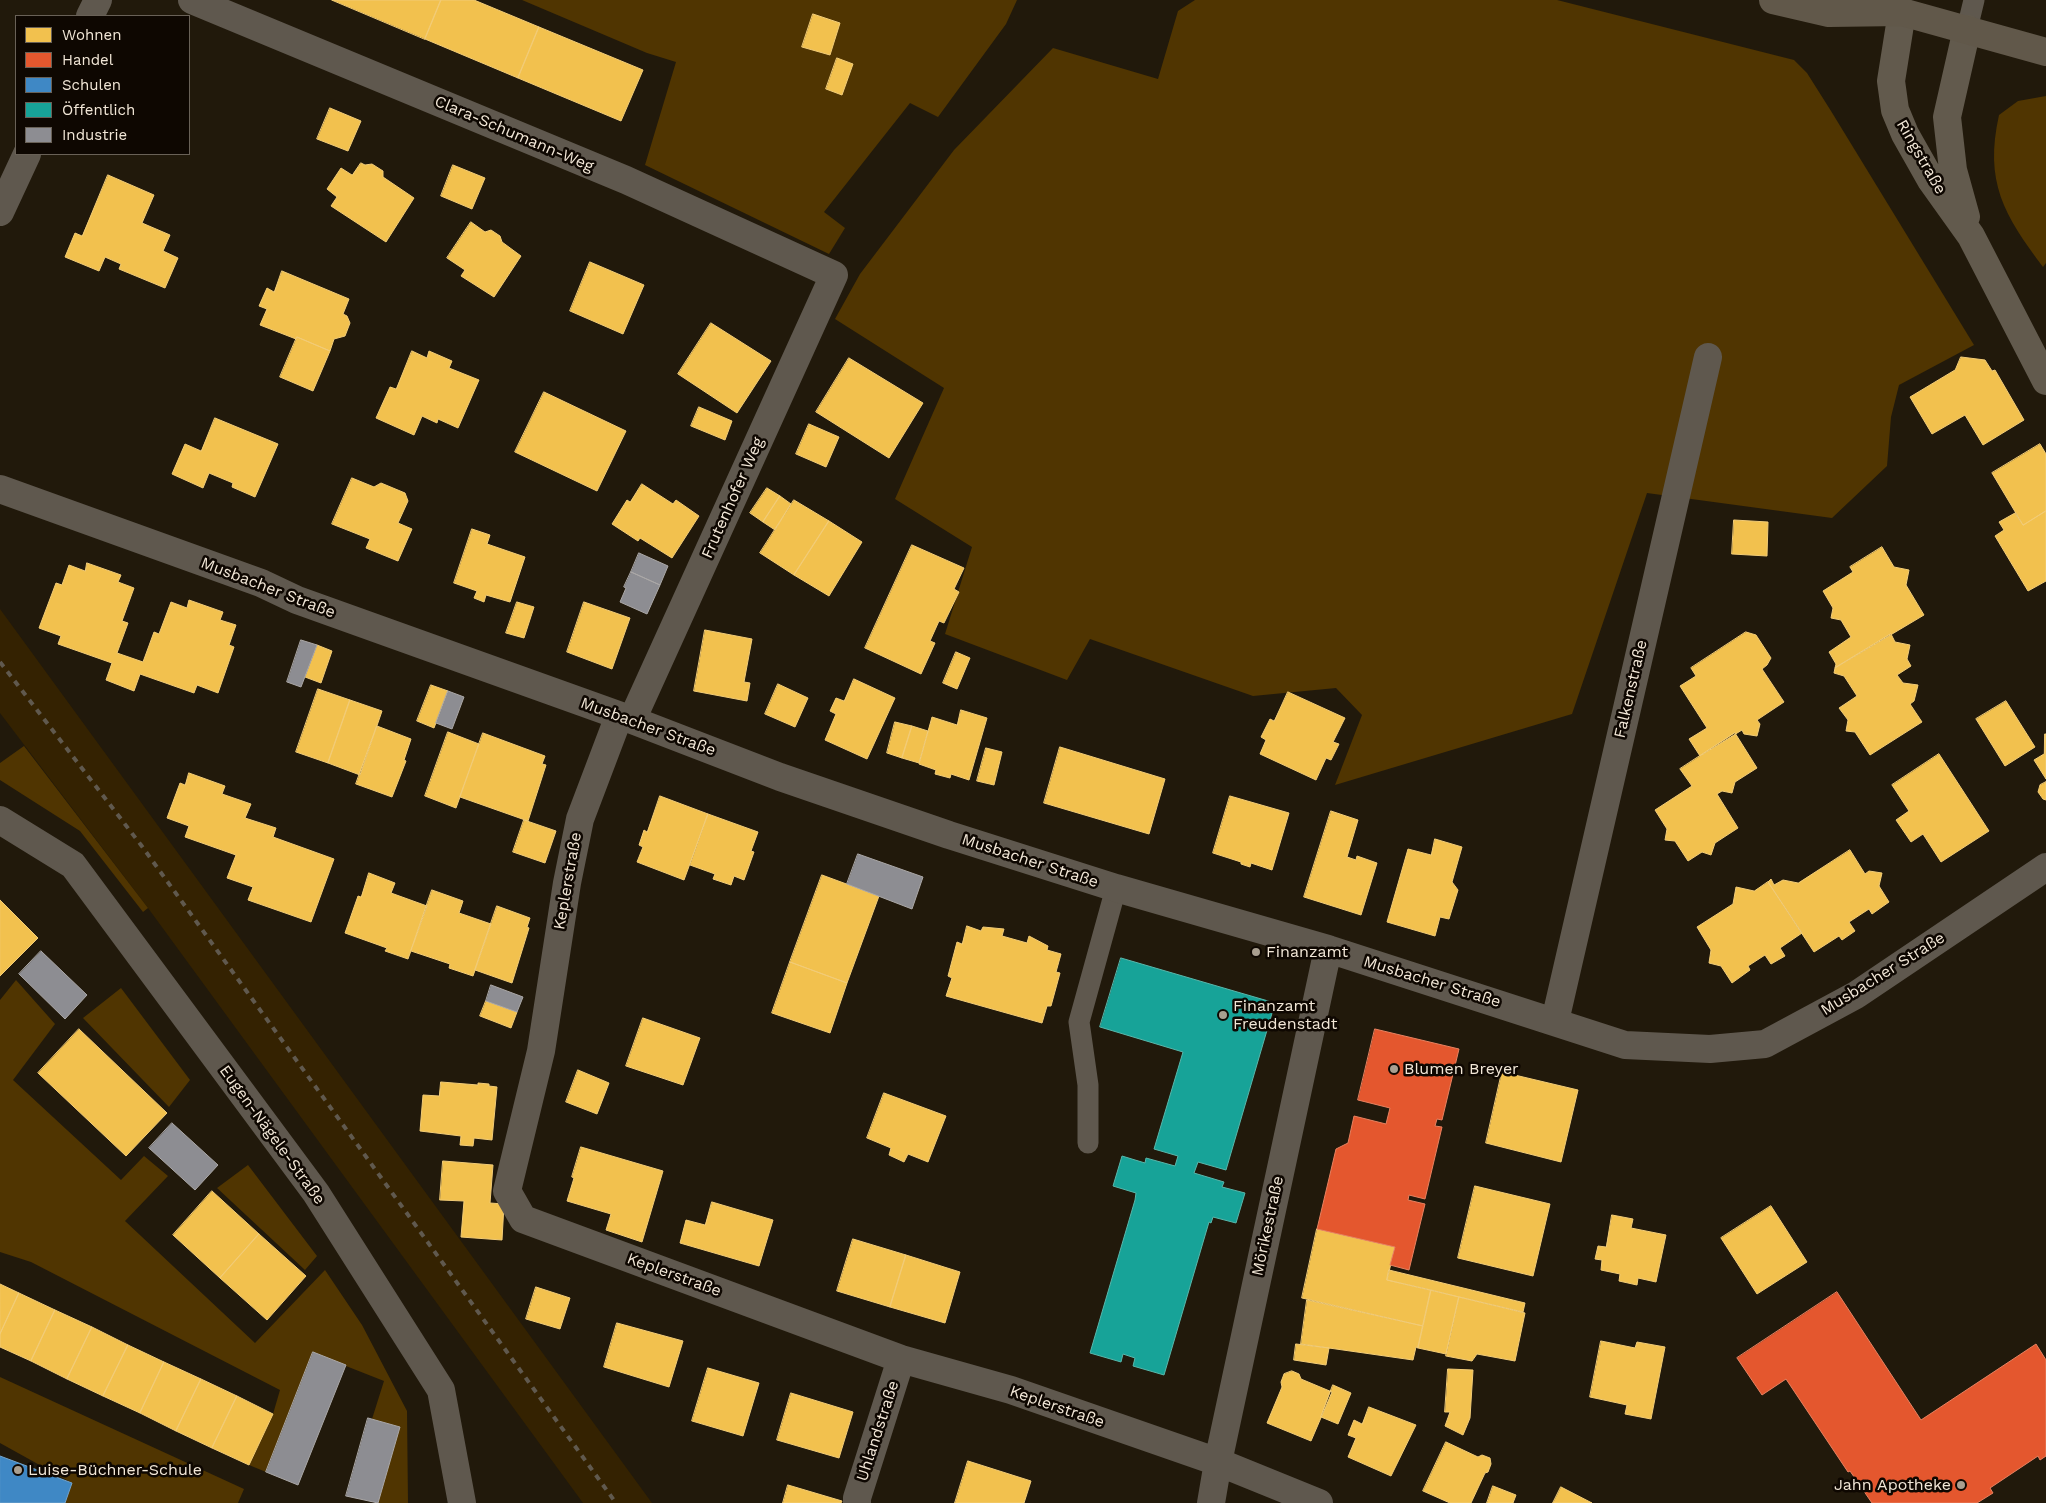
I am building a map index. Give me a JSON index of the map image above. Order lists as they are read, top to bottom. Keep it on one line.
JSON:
{"streets":{"street":["Clara-Schumann-Weg","Ringstraße","Frutenhofer Weg","Musbacher Straße","Falkenstraße","Keplerstraße","Eugen-Nägele-Straße","Mörikestraße","Uhlandstraße"]},"crossings":[["Clara-Schumann-Weg","Frutenhofer Weg"],["Frutenhofer Weg","Musbacher Straße"],["Frutenhofer Weg","Keplerstraße"],["Musbacher Straße","Falkenstraße"],["Musbacher Straße","Keplerstraße"],["Musbacher Straße","Mörikestraße"],["Keplerstraße","Mörikestraße"],["Keplerstraße","Uhlandstraße"]],"places":["Finanzamt","Finanzamt Freudenstadt","Blumen Breyer","Luise-Büchner-Schule","Jahn Apotheke"],"legend":["Wohnen","Handel","Schulen","Öffentlich","Industrie"]}
